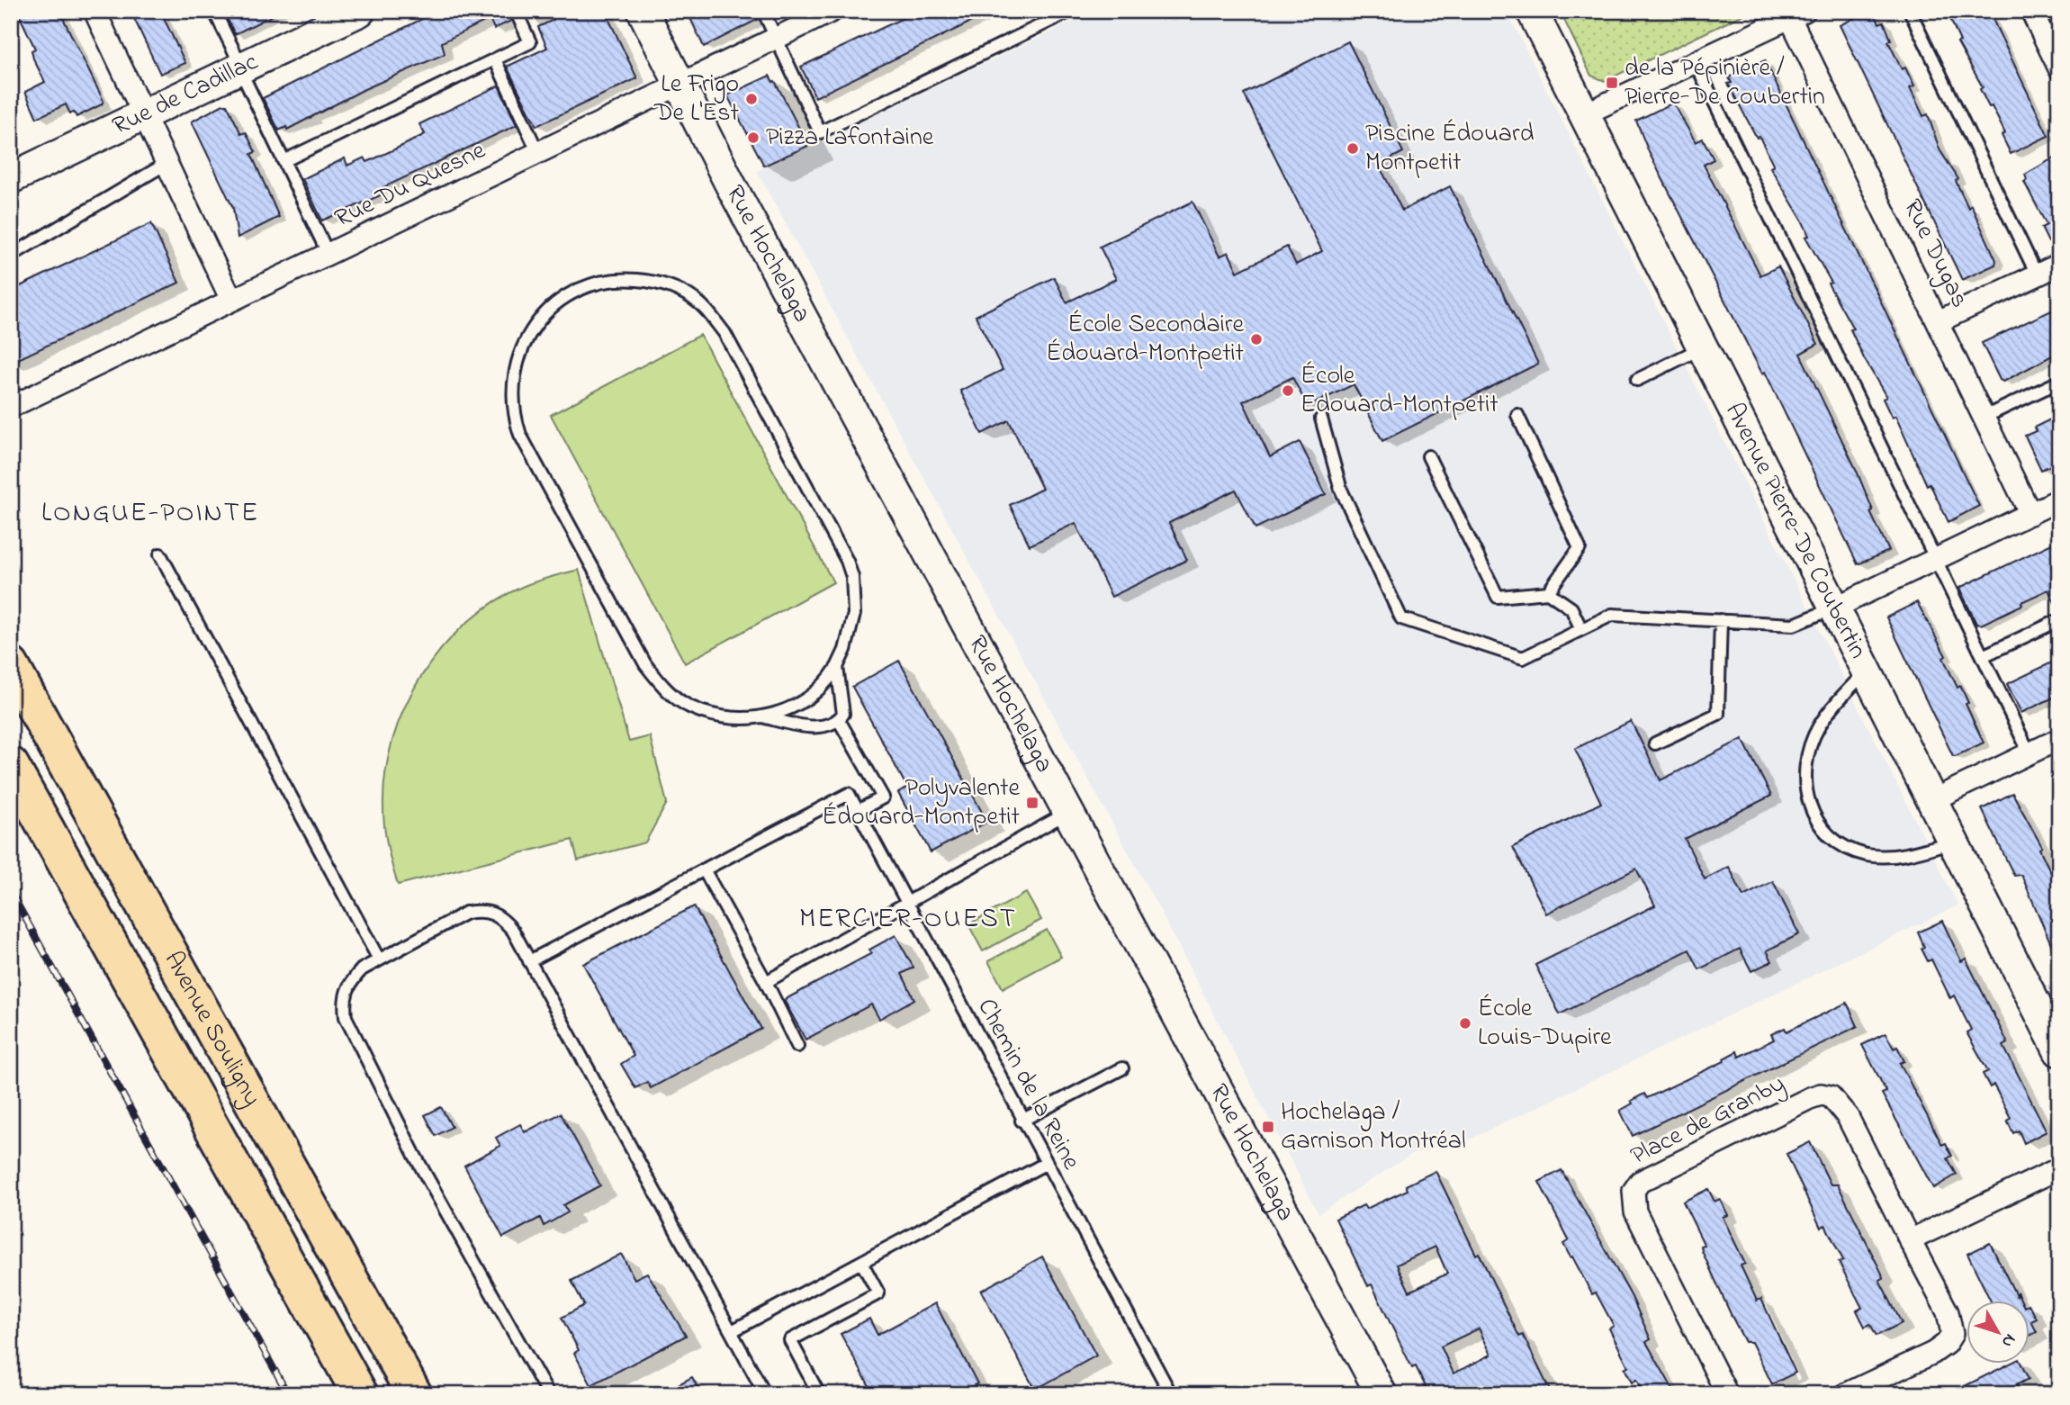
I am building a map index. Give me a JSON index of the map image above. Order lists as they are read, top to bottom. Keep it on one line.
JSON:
{"streets":{"highway":["Avenue Souligny"],"street":["Rue de Cadillac","Rue Du Quesne","Rue Hochelaga","Rue Dugas","Avenue Pierre-De Coubertin","Place de Granby"],"lane":["Chemin de la Reine"]},"crossings":[["Rue Du Quesne","Rue Hochelaga"]],"districts":["LONGUE-POINTE","MERCIER-OUEST"],"places":{"transit":["de la Pépinière / Pierre-De Coubertin","Polyvalente Édouard-Montpetit","Hochelaga / Garnison Montréal"],"other":["Le Frigo De L'Est","Pizza Lafontaine","Piscine Édouard Montpetit","École Secondaire Édouard-Montpetit","École Edouard-Montpetit","École Louis-Dupire"]},"north":"bottom right"}
